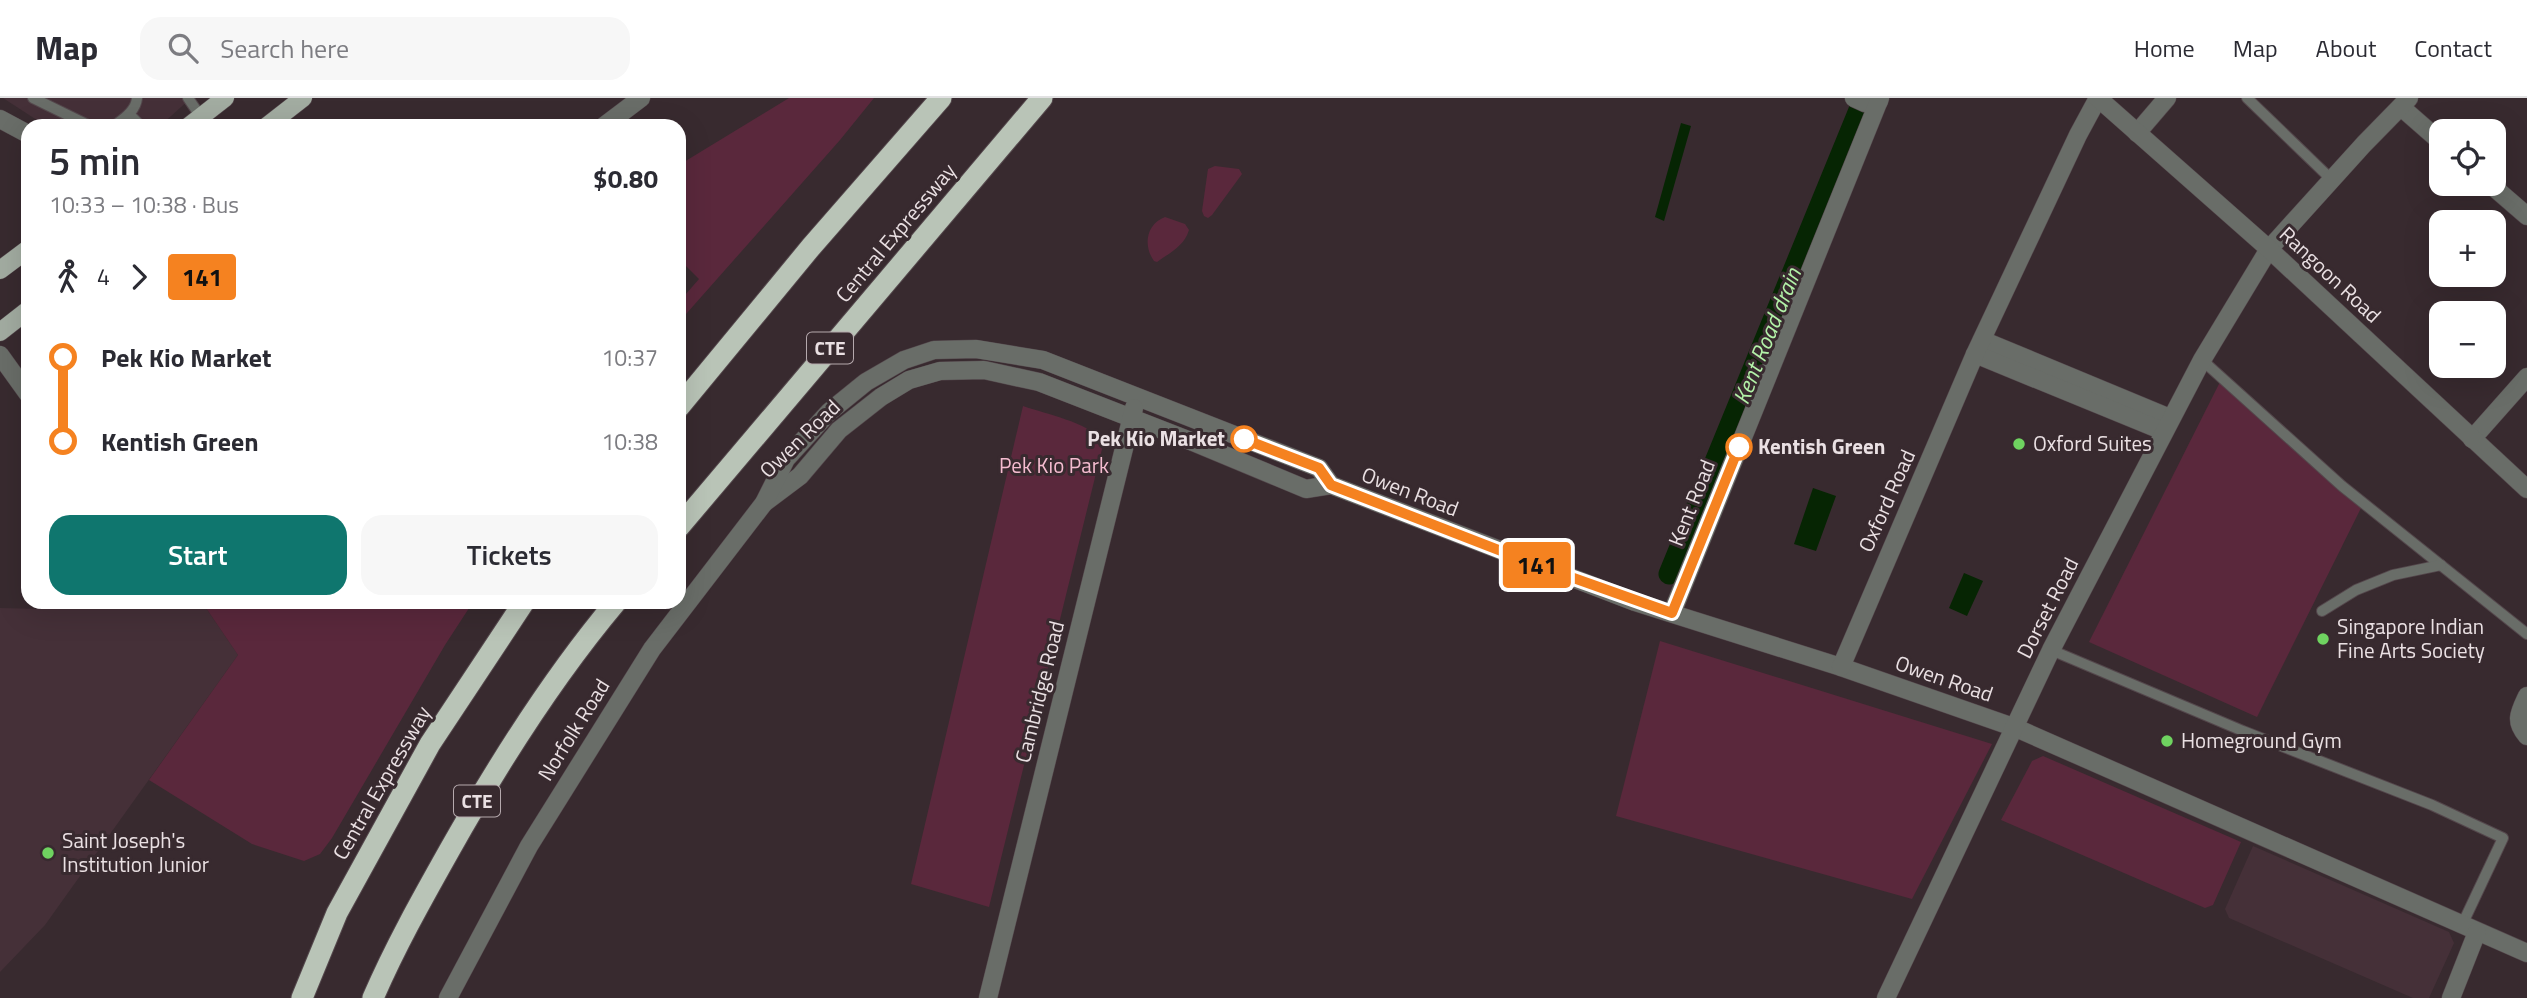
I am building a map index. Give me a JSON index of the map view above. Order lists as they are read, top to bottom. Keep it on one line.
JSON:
{"streets":{"highway":["Central Expressway","CTE"],"street":["Rangoon Road","Owen Road","Oxford Road","Kent Road","Dorset Road","Cambridge Road","Norfolk Road"]},"crossings":[["Rangoon Road","Oxford Road"],["Rangoon Road","Dorset Road"],["Owen Road","Oxford Road"],["Owen Road","Kent Road"],["Owen Road","Dorset Road"],["Owen Road","Cambridge Road"],["Owen Road","Norfolk Road"]],"water":["Kent Road drain"],"parks":["Pek Kio Park"],"places":["Pek Kio Market","Oxford Suites","Kentish Green","Singapore Indian Fine Arts Society","Homeground Gym","Saint Joseph's Institution Junior"],"lines":["bus line 141"],"page":{"header":"Map","search":"Search here","nav":["Home","Map","About","Contact"],"on_map":"141","map_buttons":["+","−"],"heading":["5 min","10:33 – 10:38 · Bus","$0.80"],"legs":["4","141"],"list":[{"name":"Pek Kio Market","value":"10:37"},{"name":"Kentish Green","value":"10:38"}],"buttons":["Start","Tickets"]}}
